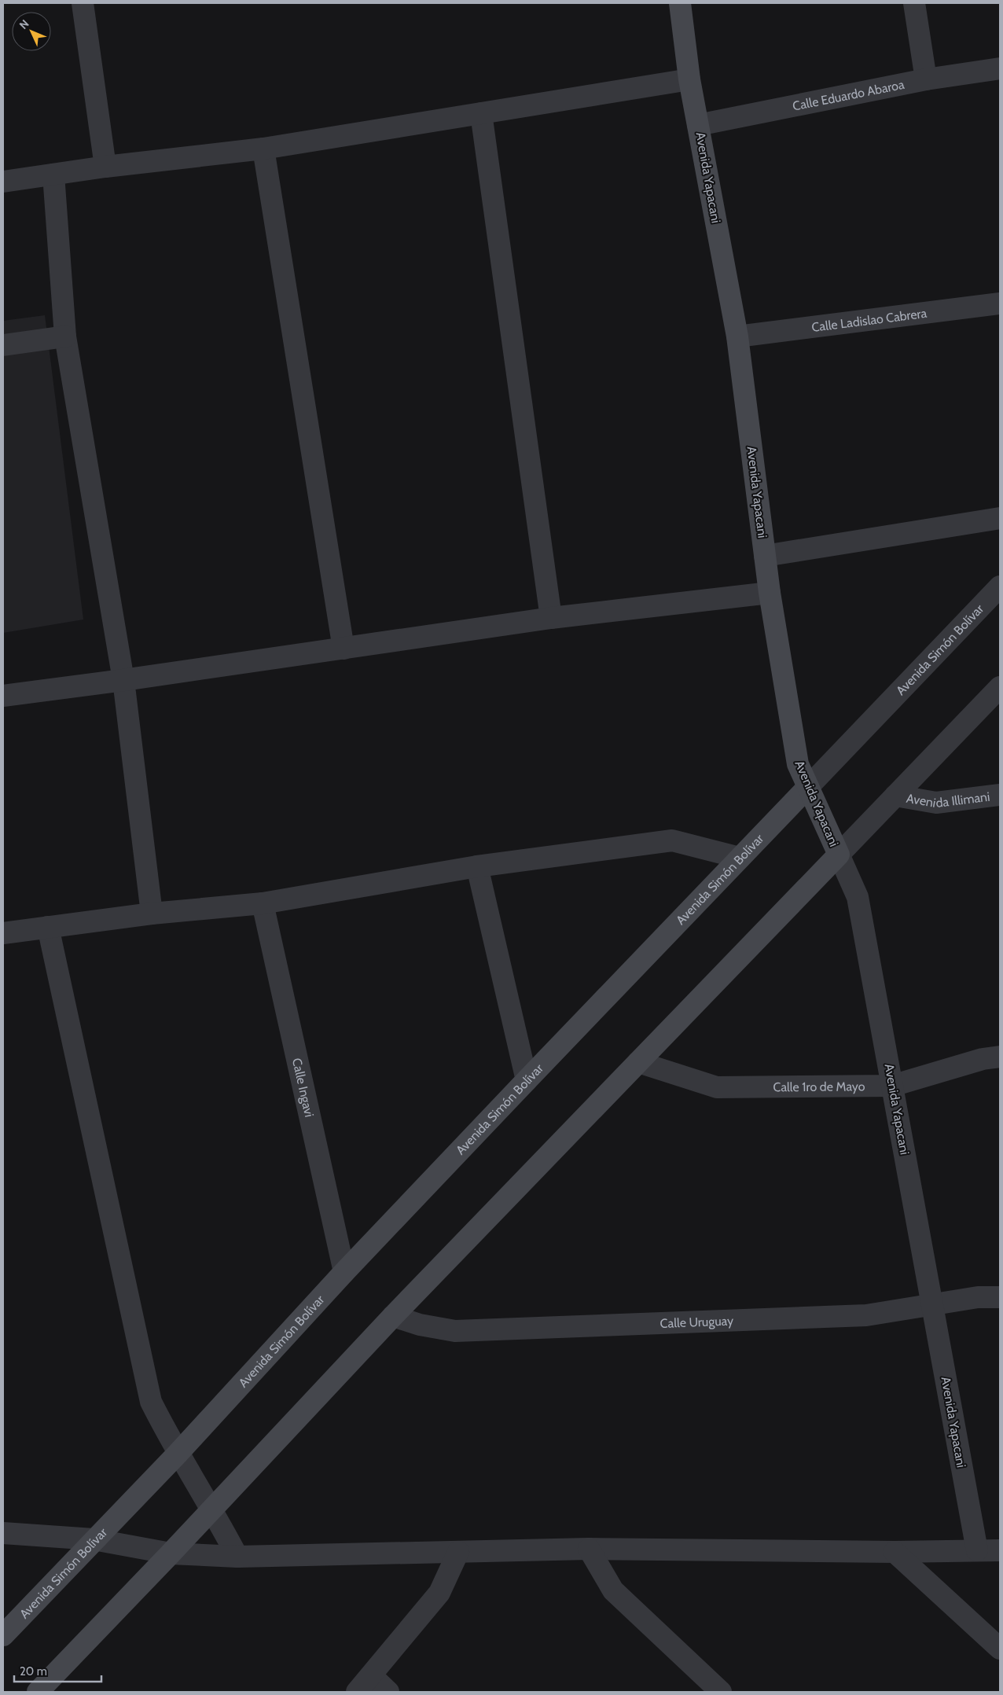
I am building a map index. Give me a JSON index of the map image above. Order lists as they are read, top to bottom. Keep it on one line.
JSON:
{"streets":{"street":["Calle Eduardo Abaroa","Avenida Yapacani","Calle Ladislao Cabrera","Avenida Simón Bolívar","Avenida Illimani","Calle 1ro de Mayo","Calle Ingavi","Calle Uruguay"]},"crossings":[["Calle Eduardo Abaroa","Avenida Yapacani"],["Avenida Yapacani","Calle Ladislao Cabrera"],["Avenida Yapacani","Avenida Simón Bolívar"],["Avenida Yapacani","Calle 1ro de Mayo"],["Avenida Yapacani","Calle Uruguay"],["Avenida Simón Bolívar","Calle Ingavi"]],"scale_bar":"20 m","north":"top left"}
